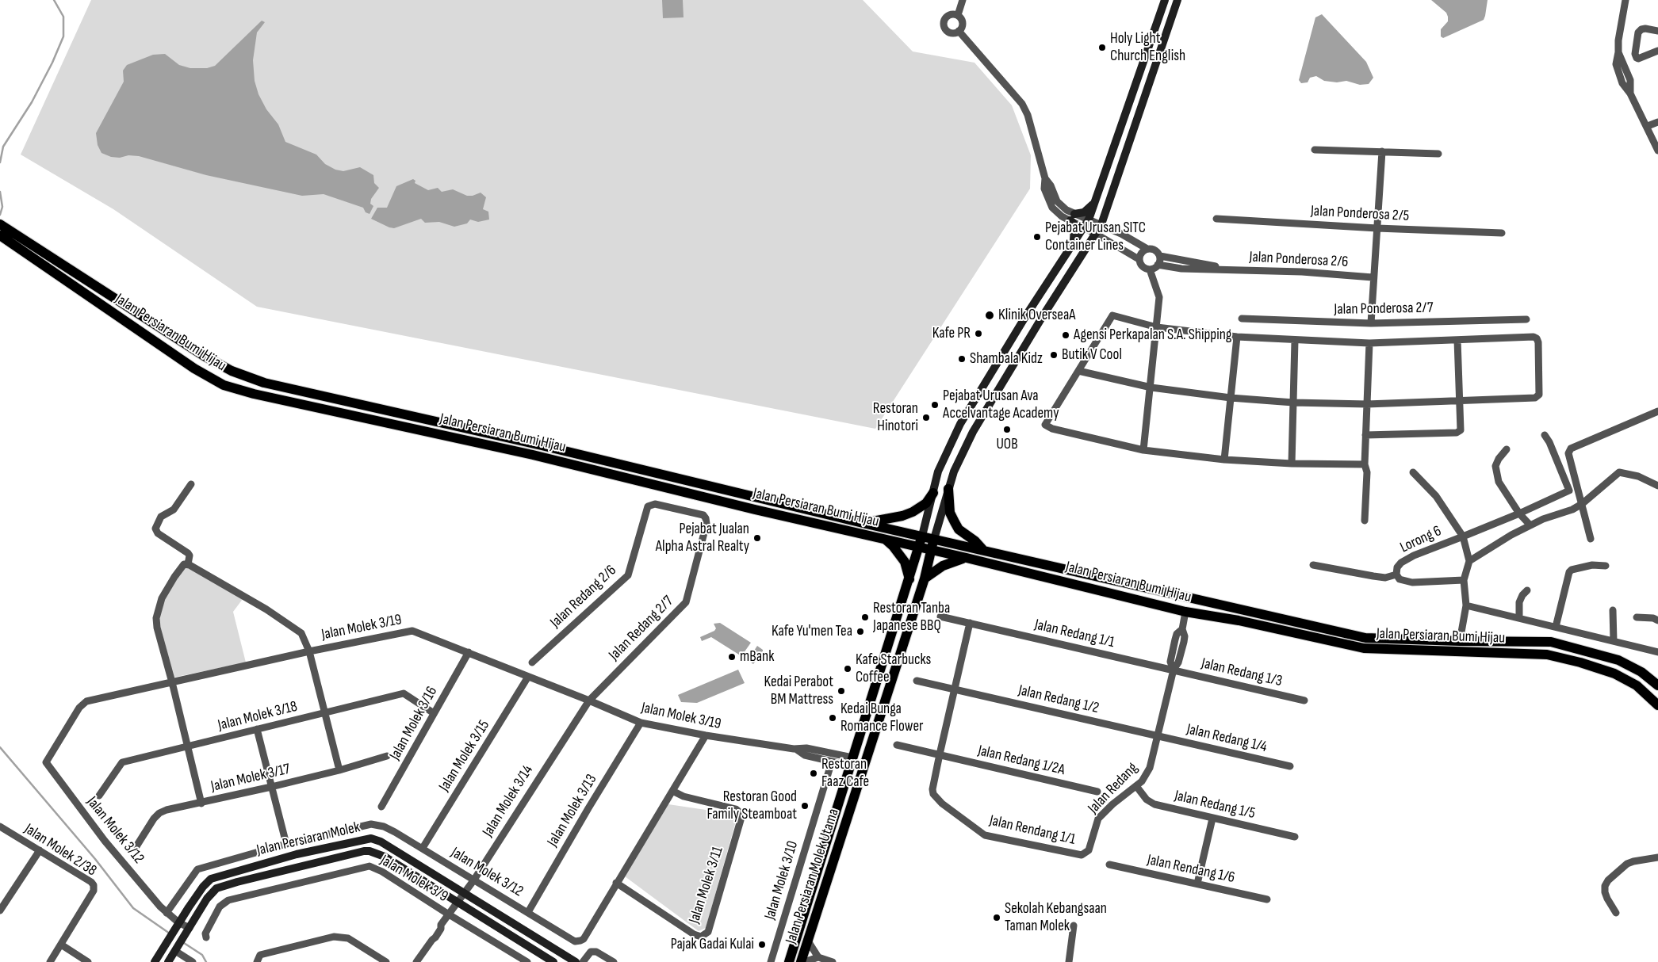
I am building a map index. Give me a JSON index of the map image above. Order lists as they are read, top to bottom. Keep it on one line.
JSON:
{"streets":{"main road":["Jalan Persiaran Bumi Hijau","Jalan Persiaran Molek","Jalan Persiaran Molek Utama"],"street":["Jalan Ponderosa 2/5","Jalan Ponderosa 2/6","Jalan Ponderosa 2/7","Lorong 6","Jalan Redang 2/6","Jalan Molek 3/19","Jalan Redang 2/7","Jalan Redang 1/1","Jalan Redang 1/3","Jalan Redang 1/2","Jalan Molek 3/18","Jalan Molek 3/16","Jalan Redang 1/4","Jalan Molek 3/15","Jalan Redang 1/2A","Jalan Molek 3/17","Jalan Redang","Jalan Molek 3/14","Jalan Redang 1/5","Jalan Molek 3/13","Jalan Molek 3/12","Jalan Rendang 1/1","Jalan Molek 2/38","Jalan Rendang 1/6","Jalan Molek 3/9","Jalan Molek 3/10","Jalan Molek 3/11"]},"crossings":[["Jalan Persiaran Bumi Hijau","Jalan Redang"],["Jalan Persiaran Bumi Hijau","Jalan Persiaran Molek Utama"],["Jalan Redang 2/6","Jalan Redang 2/7"],["Jalan Molek 3/19","Jalan Redang 2/7"],["Jalan Molek 3/19","Jalan Molek 3/16"],["Jalan Molek 3/19","Jalan Molek 3/15"],["Jalan Molek 3/19","Jalan Molek 3/14"],["Jalan Molek 3/19","Jalan Molek 3/13"],["Jalan Molek 3/19","Jalan Molek 3/12"],["Jalan Molek 3/19","Jalan Molek 3/10"],["Jalan Redang 2/7","Jalan Molek 3/14"],["Jalan Redang 1/1","Jalan Redang 1/3"],["Jalan Redang 1/1","Jalan Redang"],["Jalan Redang 1/3","Jalan Redang"],["Jalan Redang 1/2","Jalan Redang 1/4"],["Jalan Redang 1/2","Jalan Redang"],["Jalan Molek 3/18","Jalan Molek 3/16"],["Jalan Redang 1/4","Jalan Redang"],["Jalan Molek 3/15","Jalan Molek 3/12"],["Jalan Redang 1/2A","Jalan Rendang 1/1"],["Jalan Redang","Jalan Redang 1/5"],["Jalan Redang","Jalan Rendang 1/1"],["Jalan Molek 3/14","Jalan Molek 3/12"],["Jalan Molek 3/14","Jalan Persiaran Molek"],["Jalan Molek 3/14","Jalan Molek 3/9"],["Jalan Molek 3/13","Jalan Molek 3/12"],["Jalan Molek 3/12","Jalan Persiaran Molek"],["Jalan Molek 3/12","Jalan Molek 3/11"]],"places":["Holy Light Church English","Pejabat Urusan SITC Container Lines","Klinik OverseaA","Kafe PR","Agensi Perkapalan S.A. Shipping","Butik V Cool","Shambala Kidz","Pejabat Urusan Ava Accelvantage Academy","Restoran Hinotori","UOB","Pejabat Jualan Alpha Astral Realty","Restoran Tanba Japanese BBQ","Kafe Yu'men Tea","mBank","Kafe Starbucks Coffee","Kedai Perabot BM Mattress","Kedai Bunga Romance Flower","Restoran Faaz Cafe","Restoran Good Family Steamboat","Sekolah Kebangsaan Taman Molek","Pajak Gadai Kulai"]}
